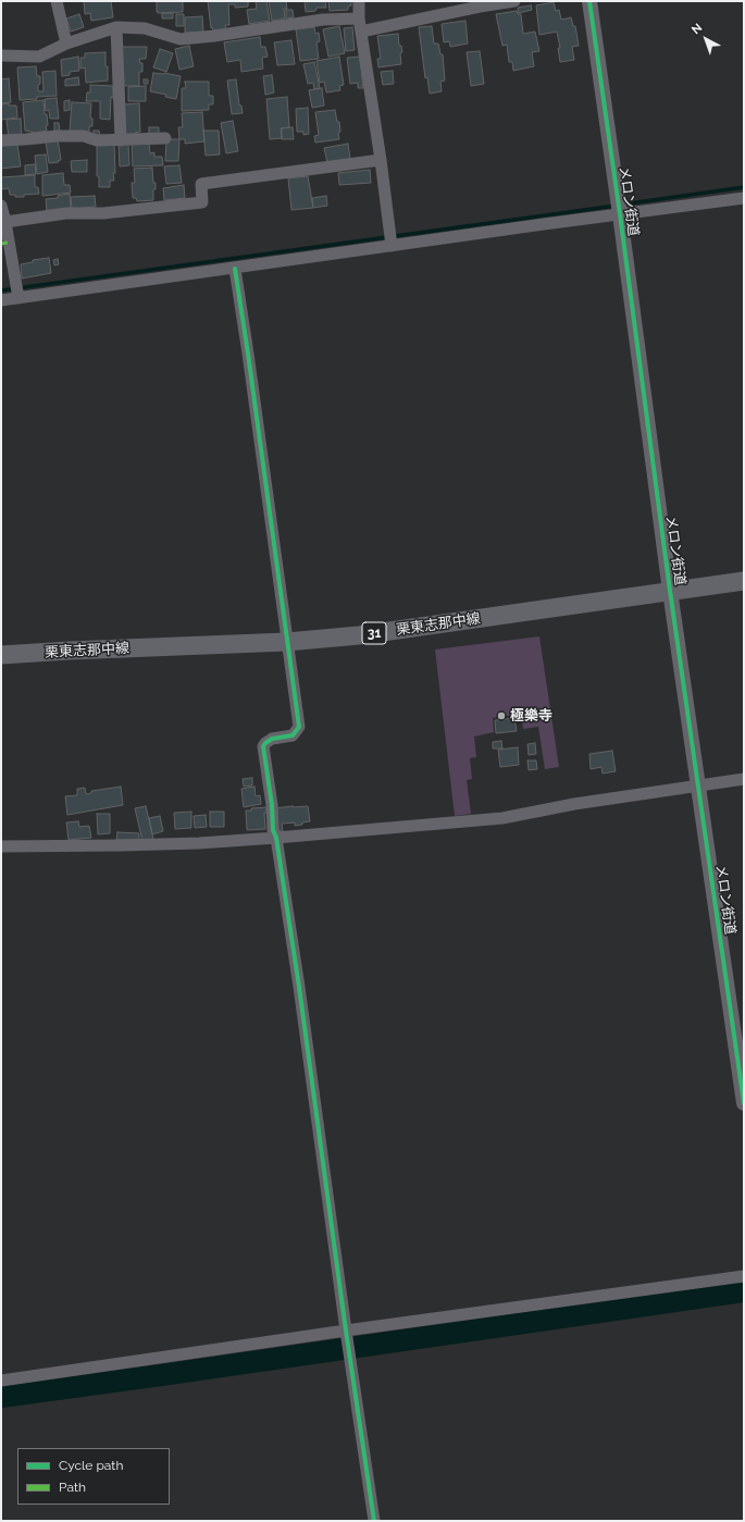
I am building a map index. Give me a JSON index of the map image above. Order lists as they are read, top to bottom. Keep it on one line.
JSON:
{"streets":{"main road":["栗東志那中線","31"],"street":["メロン街道"]},"crossings":[["メロン街道","栗東志那中線"]],"places":["極樂寺"],"legend":["Cycle path","Path"],"north":"top left"}
